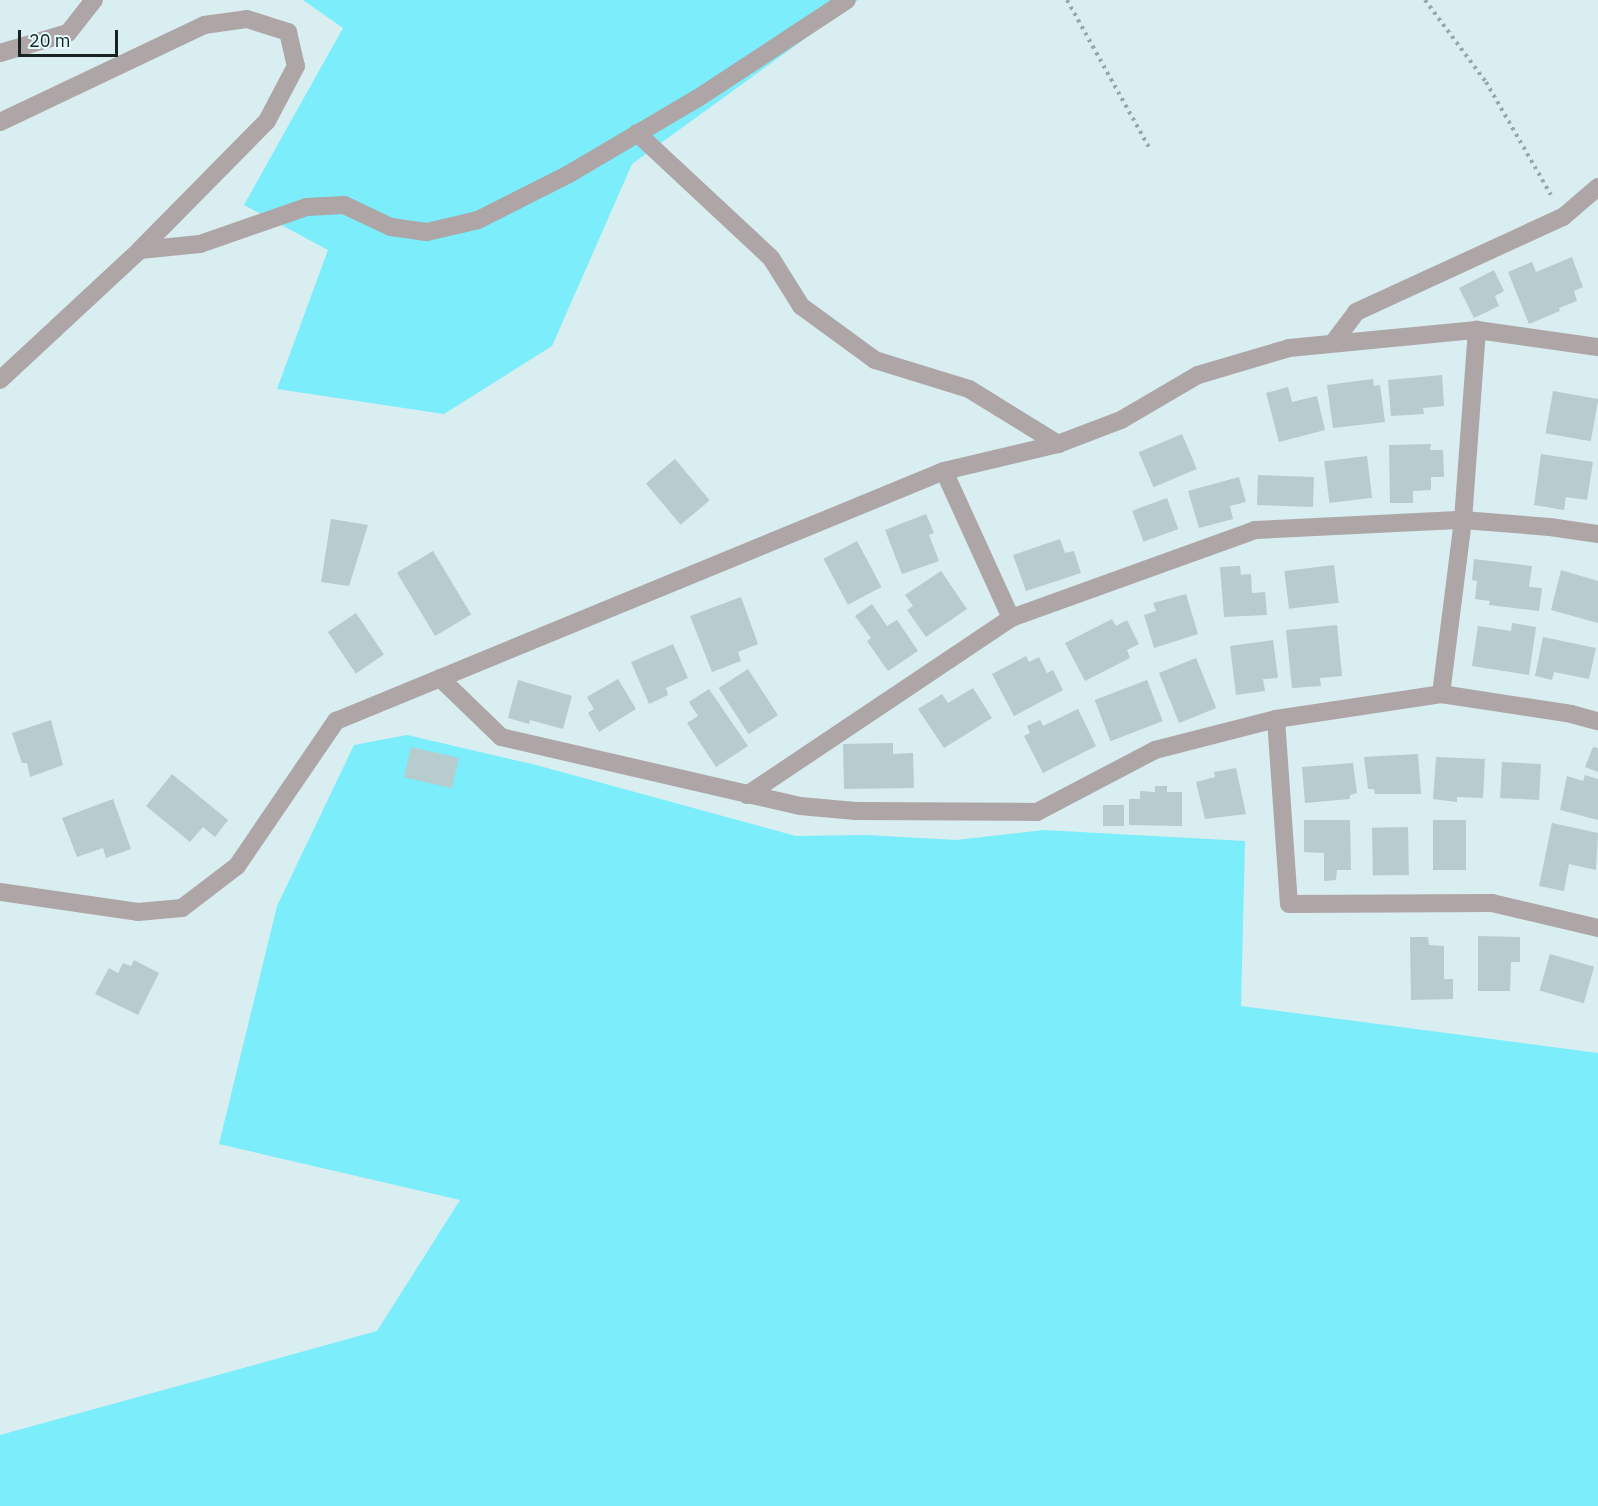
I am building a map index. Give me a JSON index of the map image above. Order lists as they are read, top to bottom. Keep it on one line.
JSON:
{"scale_bar":"20 m"}
